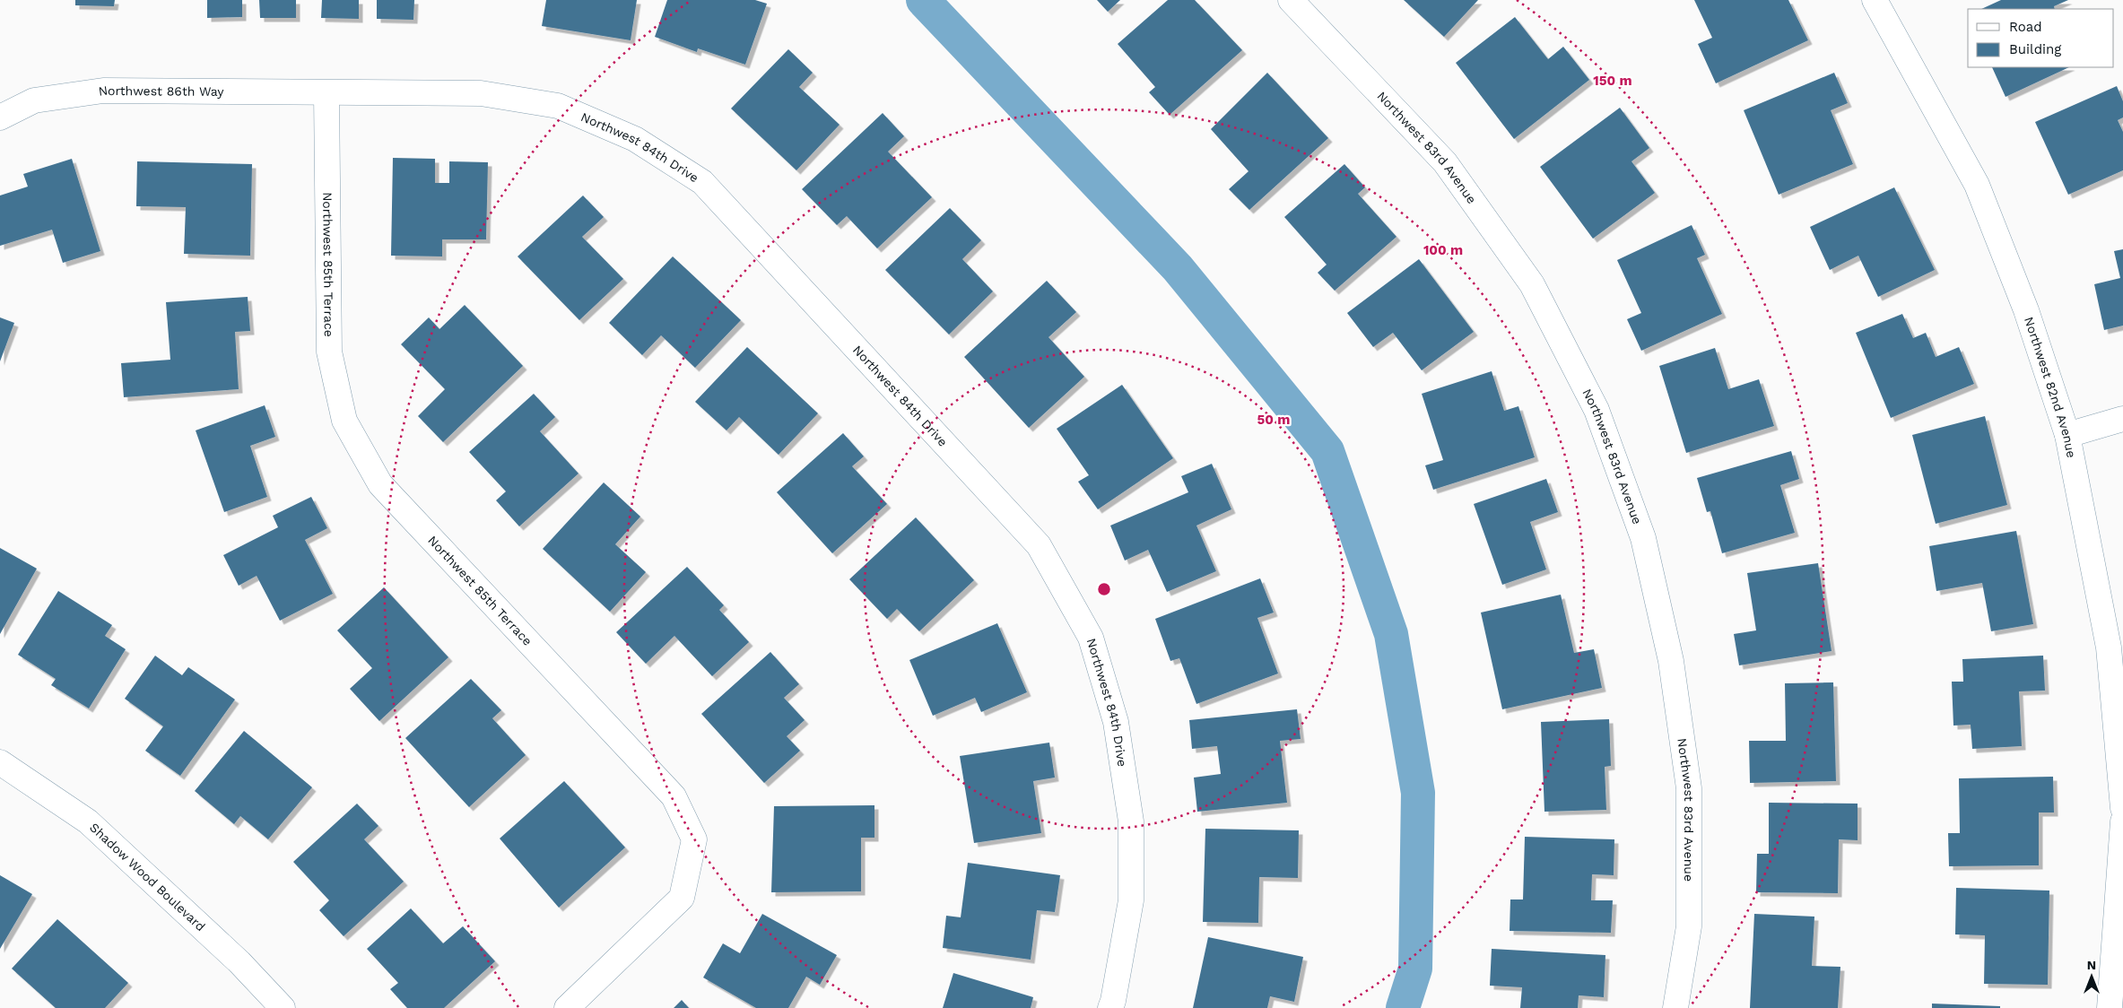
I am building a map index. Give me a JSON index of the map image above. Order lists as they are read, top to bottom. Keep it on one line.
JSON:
{"streets":{"street":["Northwest 86th Way","Northwest 84th Drive","Northwest 83rd Avenue","Northwest 85th Terrace","Northwest 82nd Avenue","Shadow Wood Boulevard"]},"crossings":[["Northwest 86th Way","Northwest 84th Drive"],["Northwest 86th Way","Northwest 85th Terrace"],["Northwest 84th Drive","Northwest 85th Terrace"]],"legend":["Road","Building"],"north":"top","rings":["150 m","100 m","50 m"]}
